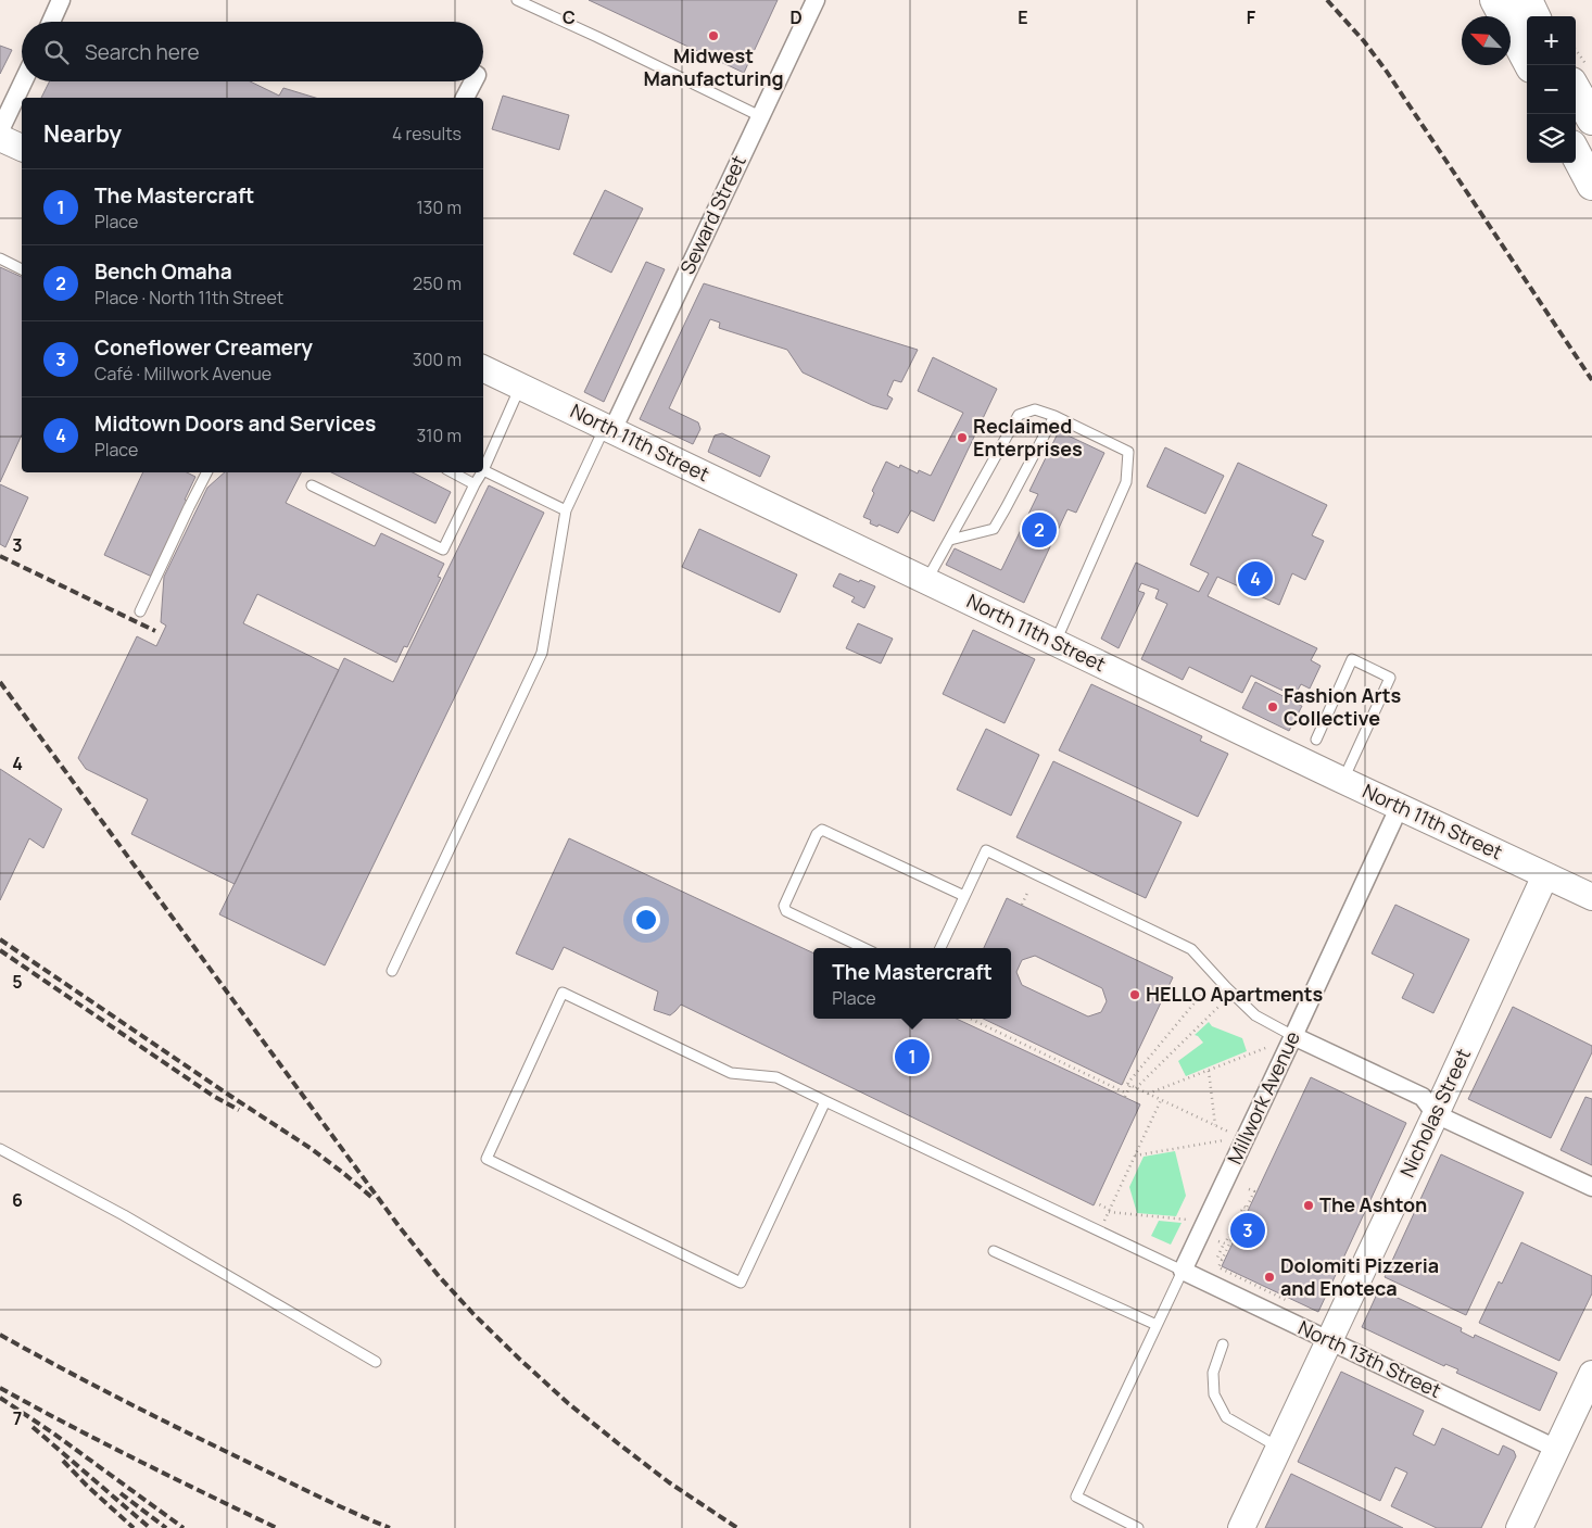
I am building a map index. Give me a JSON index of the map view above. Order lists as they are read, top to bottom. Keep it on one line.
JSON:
{"streets":{"street":["Seward Street","North 11th Street","Millwork Avenue","Nicholas Street","North 13th Street"]},"crossings":[["Seward Street","North 11th Street"],["North 11th Street","Millwork Avenue"],["North 11th Street","Nicholas Street"],["Millwork Avenue","North 13th Street"],["Nicholas Street","North 13th Street"]],"places":["Midwest Manufacturing","Reclaimed Enterprises","Fashion Arts Collective","HELLO Apartments","The Ashton","Dolomiti Pizzeria and Enoteca"],"north":"top left","page":{"map_buttons":["+","−"],"search":"Search here","heading":["Nearby","4 results"],"list":[{"mark":"1","name":"The Mastercraft","note":"Place","value":"130 m"},{"mark":"2","name":"Bench Omaha","note":"Place · North 11th Street","value":"250 m"},{"mark":"3","name":"Coneflower Creamery","note":"Café · Millwork Avenue","value":"300 m"},{"mark":"4","name":"Midtown Doors and Services","note":"Place","value":"310 m"}],"pins":["2","4","1","3"],"popup":["The Mastercraft","Place"]},"grid":{"columns":["C","D","E","F"],"rows":["3","4","5","6","7"]}}
